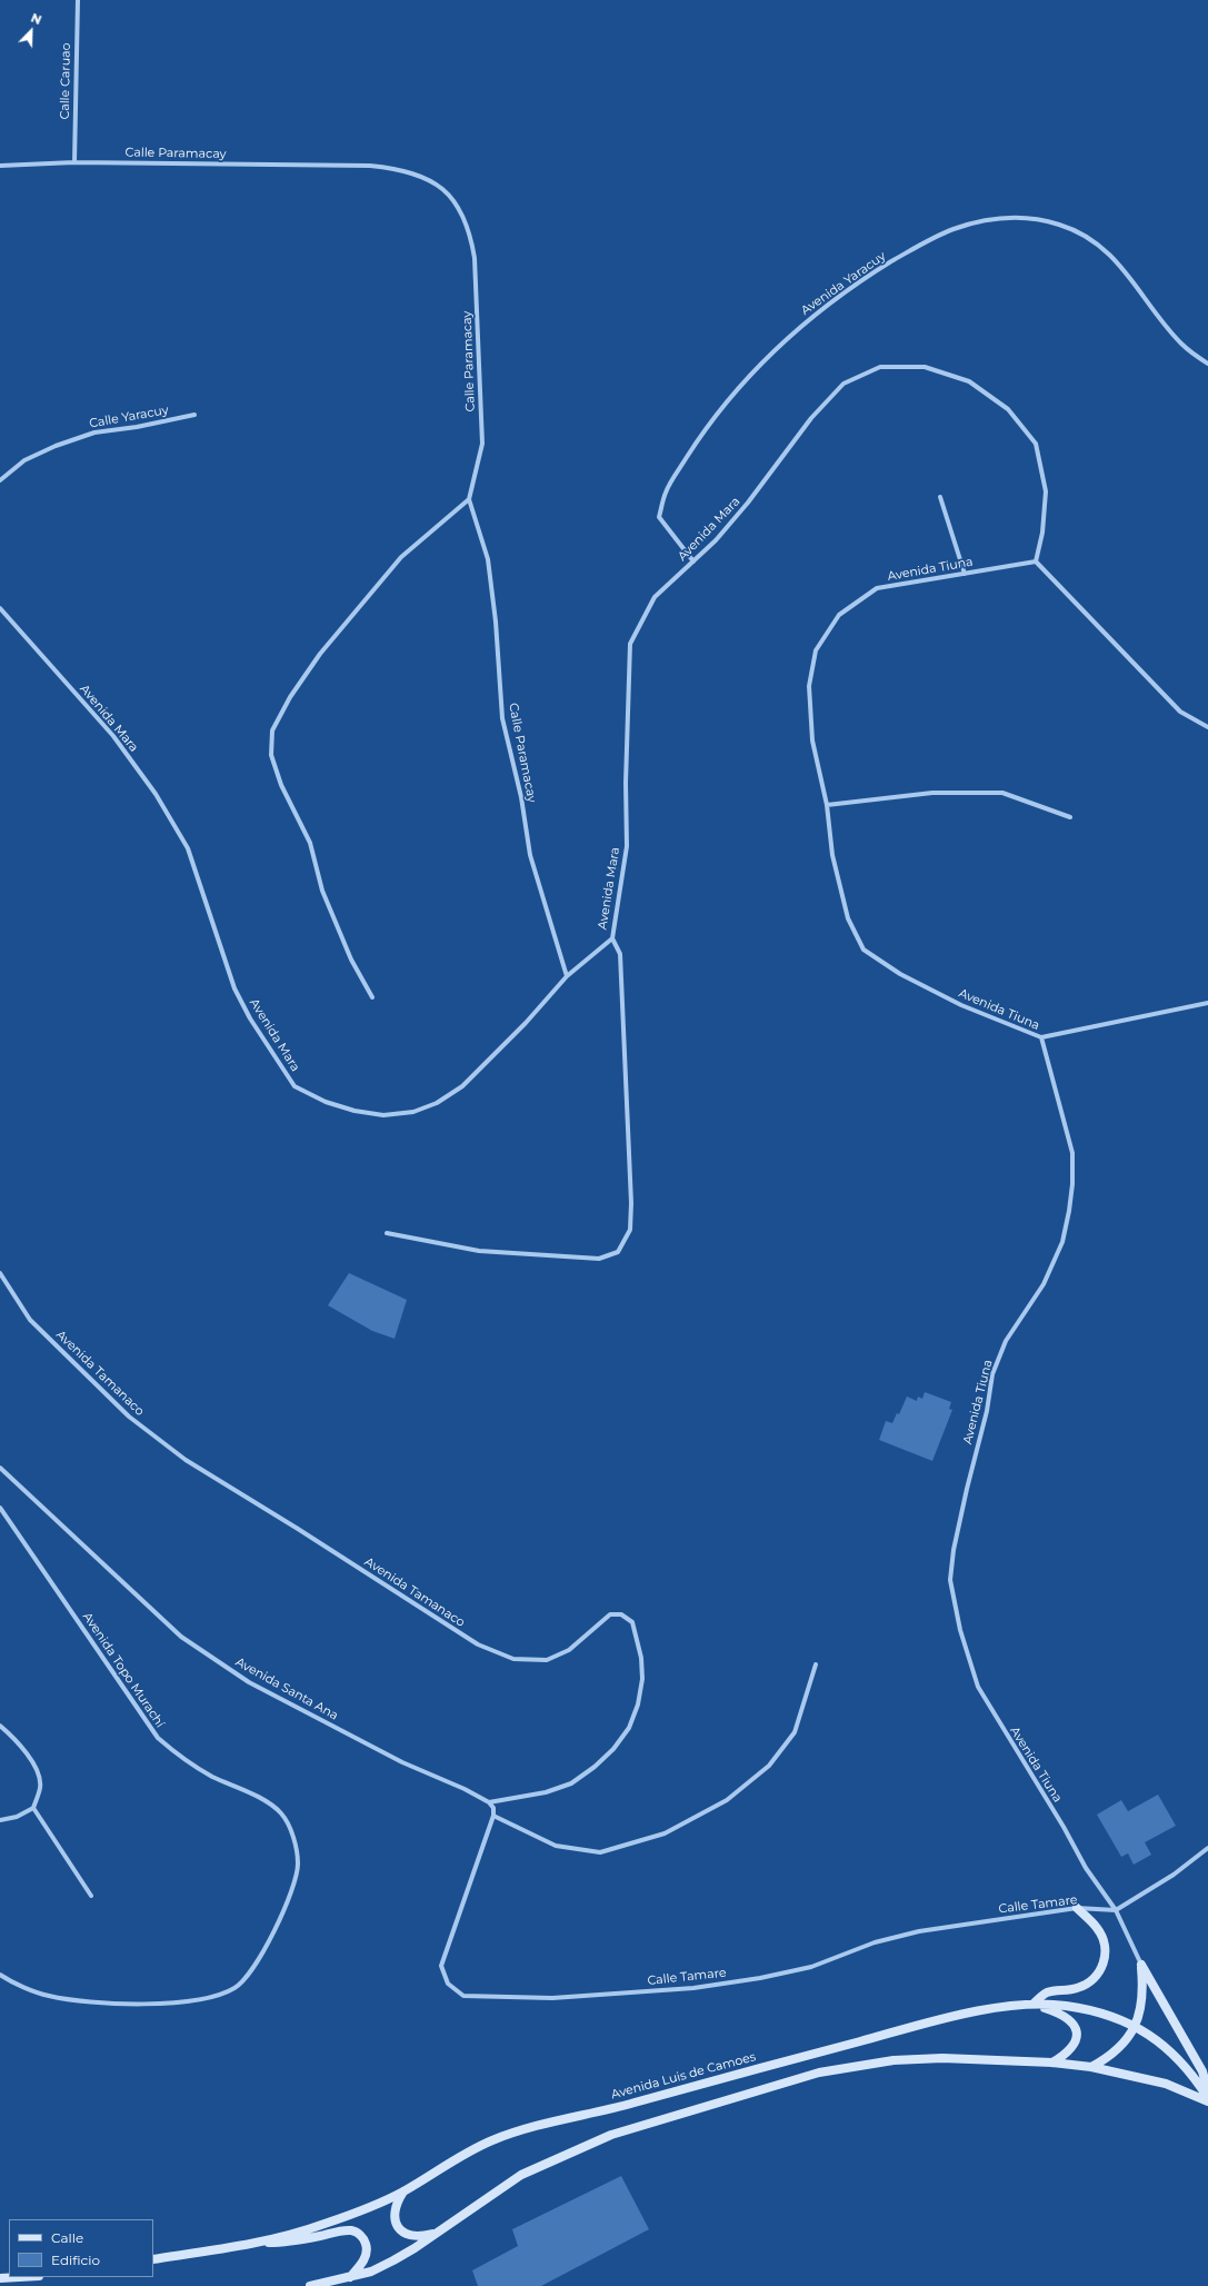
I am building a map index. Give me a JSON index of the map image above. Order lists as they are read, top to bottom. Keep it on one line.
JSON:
{"streets":{"street":["Calle Caruao","Calle Paramacay","Avenida Yaracuy","Calle Yaracuy","Avenida Mara","Avenida Tiuna","Avenida Tamanaco","Avenida Topo Murachí","Avenida Santa Ana","Calle Tamare","Avenida Luis de Camoes"]},"crossings":[["Calle Caruao","Calle Paramacay"],["Calle Paramacay","Avenida Mara"],["Avenida Yaracuy","Avenida Mara"],["Avenida Mara","Avenida Tiuna"],["Avenida Tiuna","Calle Tamare"],["Avenida Tamanaco","Avenida Santa Ana"]],"legend":["Calle","Edificio"],"north":"top right"}
